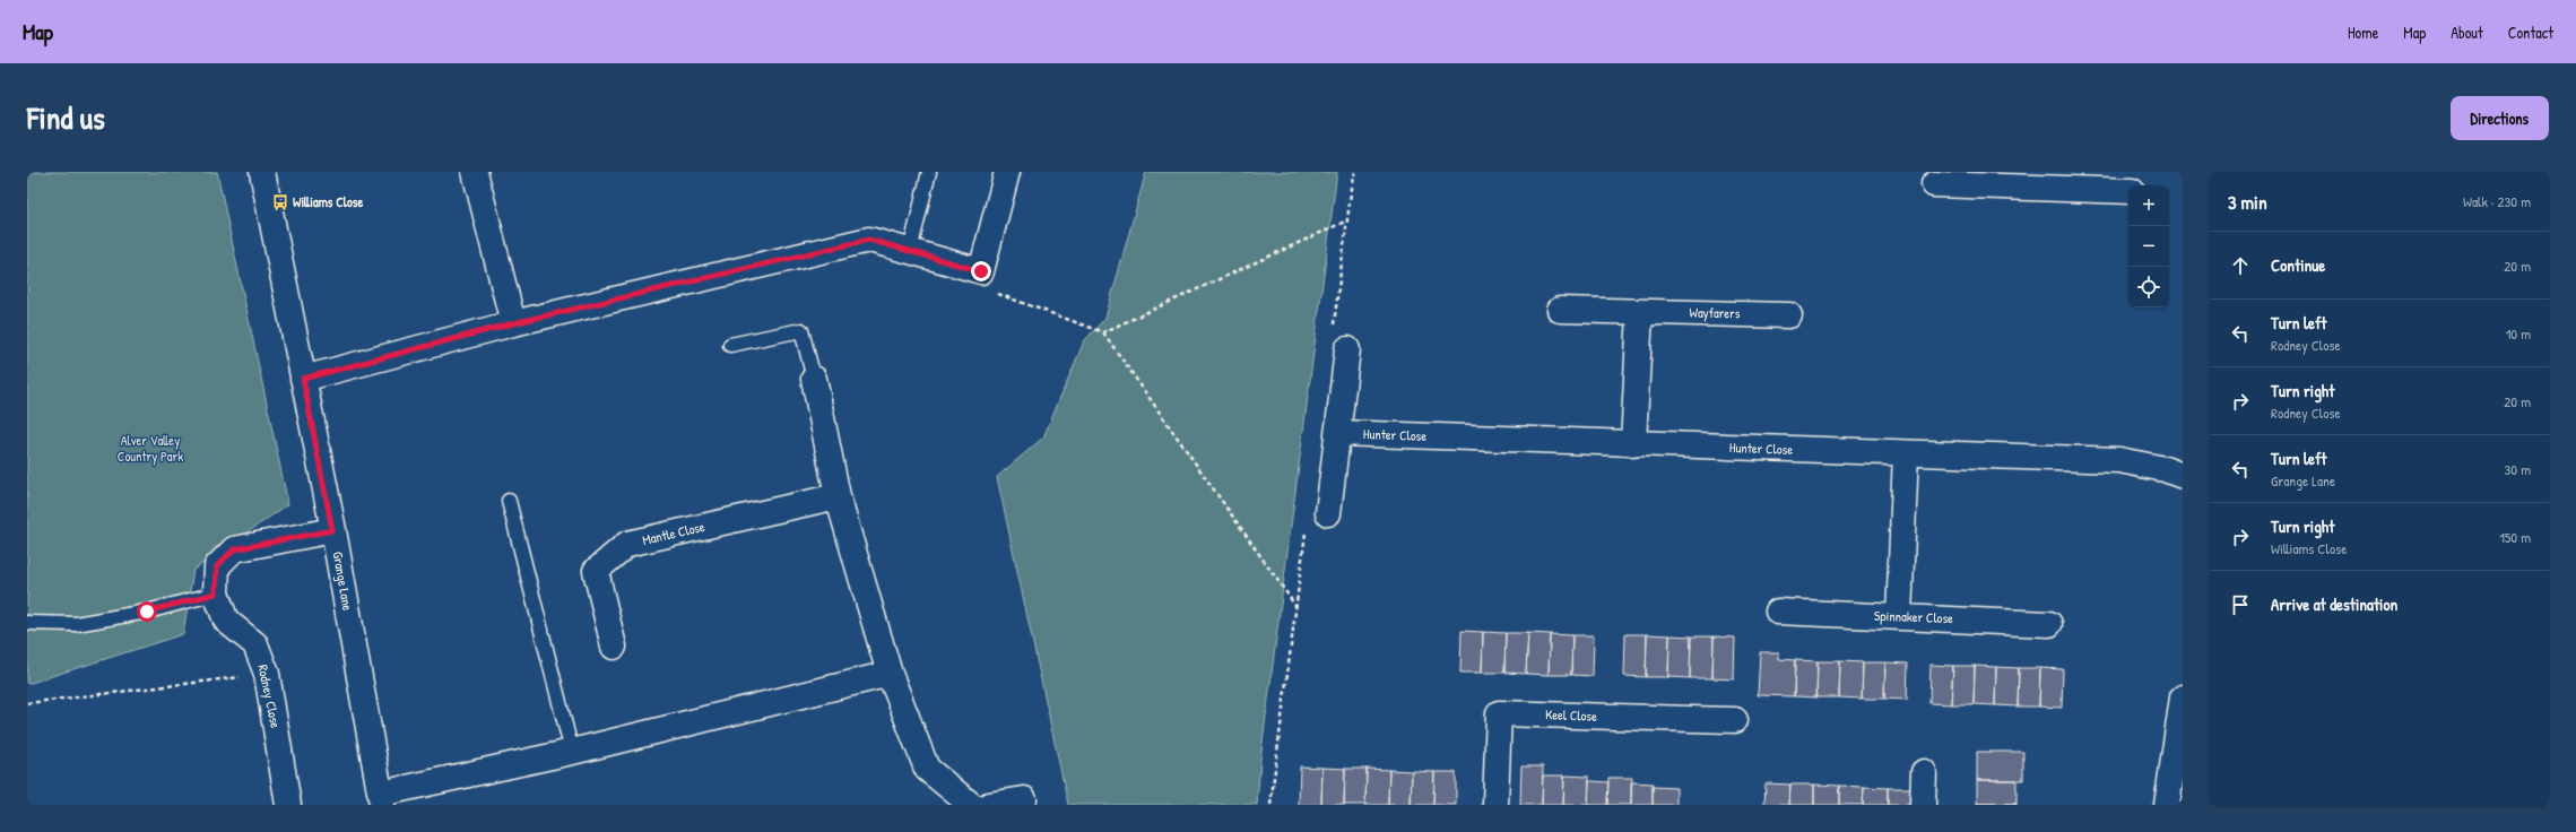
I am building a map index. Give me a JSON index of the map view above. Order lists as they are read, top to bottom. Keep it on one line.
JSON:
{"streets":{"street":["Wayfarers","Hunter Close","Mantle Close","Grange Lane","Spinnaker Close","Rodney Close","Keel Close"]},"crossings":[["Grange Lane","Rodney Close"]],"parks":["Alver Valley Country Park"],"places":{"bus stop":["Williams Close"]},"page":{"header":"Map","nav":["Home","Map","About","Contact"],"title":"Find us","buttons":"Directions","heading":["3 min","Walk · 230 m"],"map_buttons":["+","−"],"list":[["Continue","20 m"],["Turn left","Rodney Close","10 m"],["Turn right","Rodney Close","20 m"],["Turn left","Grange Lane","30 m"],["Turn right","Williams Close","150 m"],"Arrive at destination"]}}
